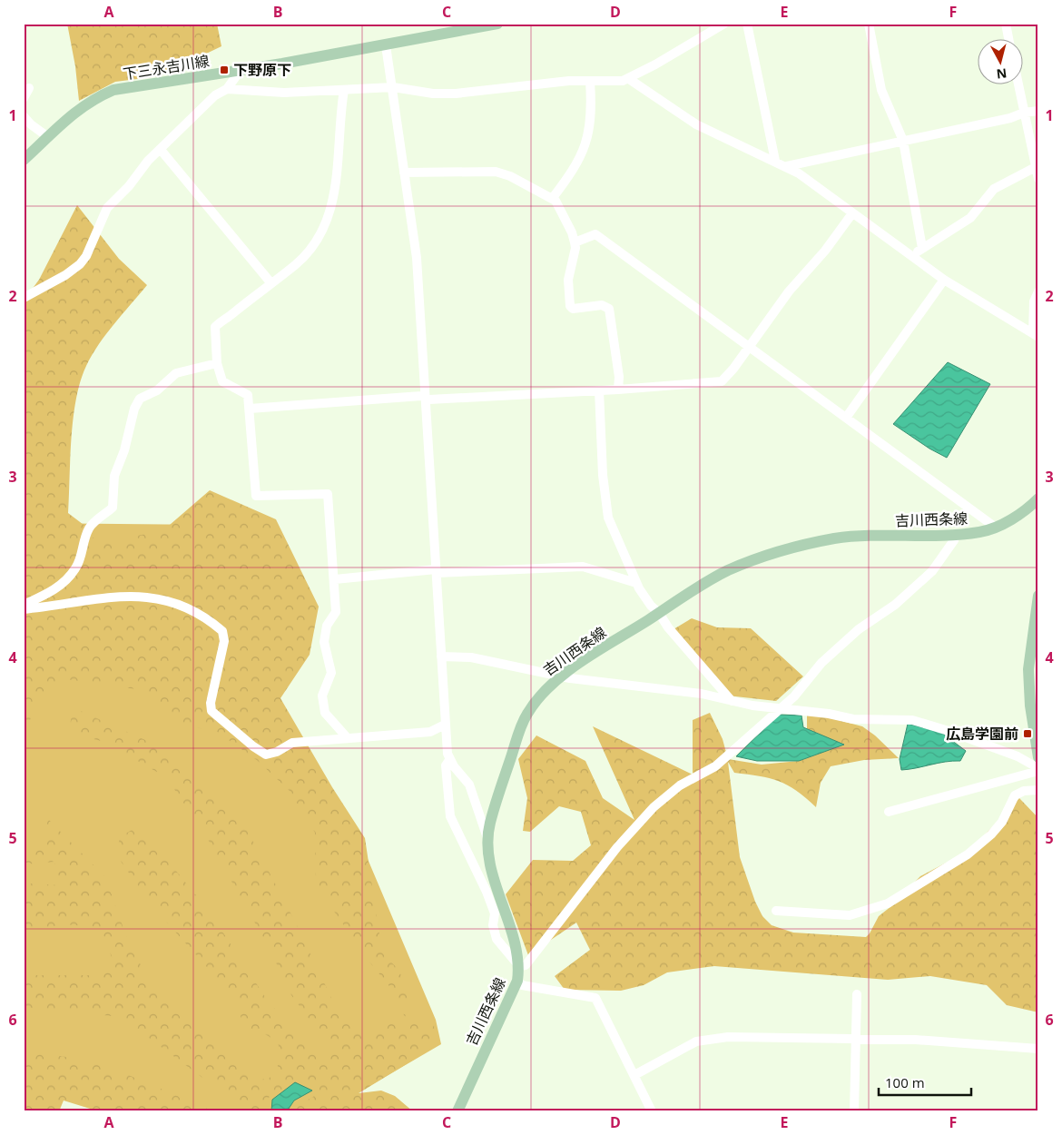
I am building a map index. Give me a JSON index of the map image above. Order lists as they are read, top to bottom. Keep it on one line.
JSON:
{"streets":{"main road":["下三永吉川線","吉川西条線"]},"places":{"transit":["下野原下","広島学園前"]},"scale_bar":"100 m","north":"bottom","grid":{"columns":["A","B","C","D","E","F"],"rows":["1","2","3","4","5","6"]}}
